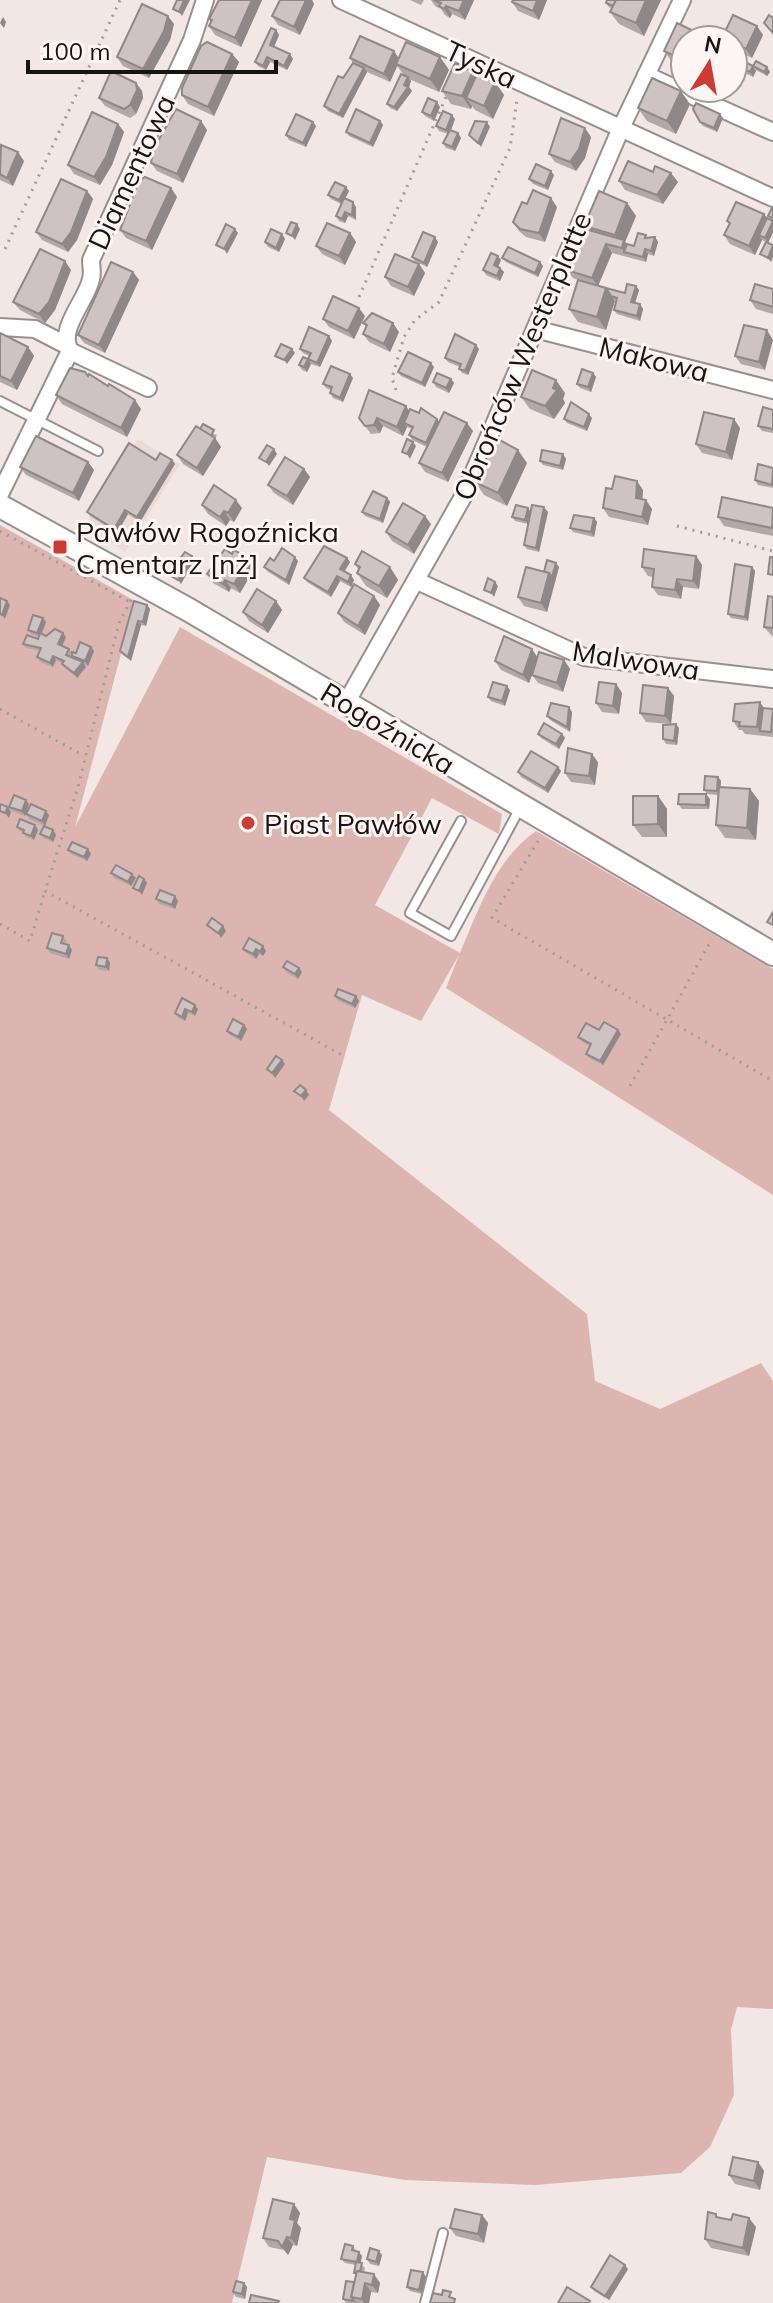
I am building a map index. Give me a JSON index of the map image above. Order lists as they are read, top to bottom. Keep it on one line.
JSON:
{"streets":{"street":["Tyska","Diamentowa","Obrońców Westerplatte","Makowa","Malwowa","Rogoźnicka"]},"crossings":[["Tyska","Obrońców Westerplatte"],["Obrońców Westerplatte","Makowa"],["Obrońców Westerplatte","Malwowa"],["Obrońców Westerplatte","Rogoźnicka"]],"places":{"transit":["Pawłów Rogoźnicka Cmentarz [nż]"],"other":["Piast Pawłów"]},"scale_bar":"100 m","north":"top"}
